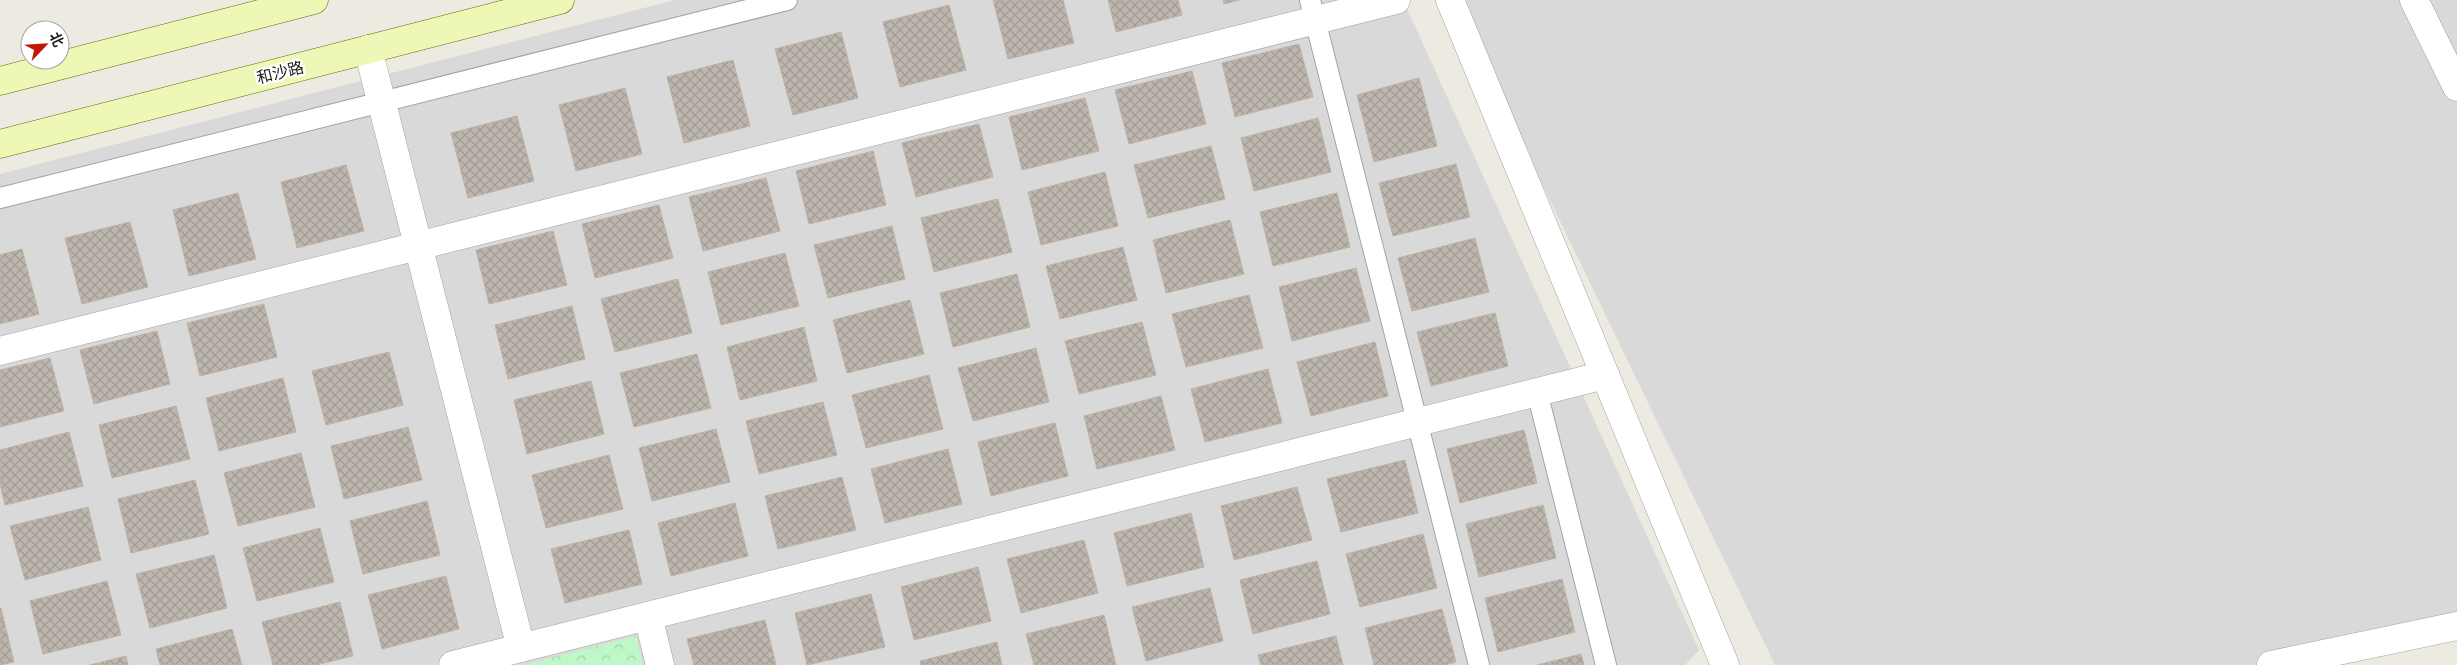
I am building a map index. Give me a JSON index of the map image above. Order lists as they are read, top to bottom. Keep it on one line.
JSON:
{"streets":{"main road":["和沙路"]},"north":"top right"}
